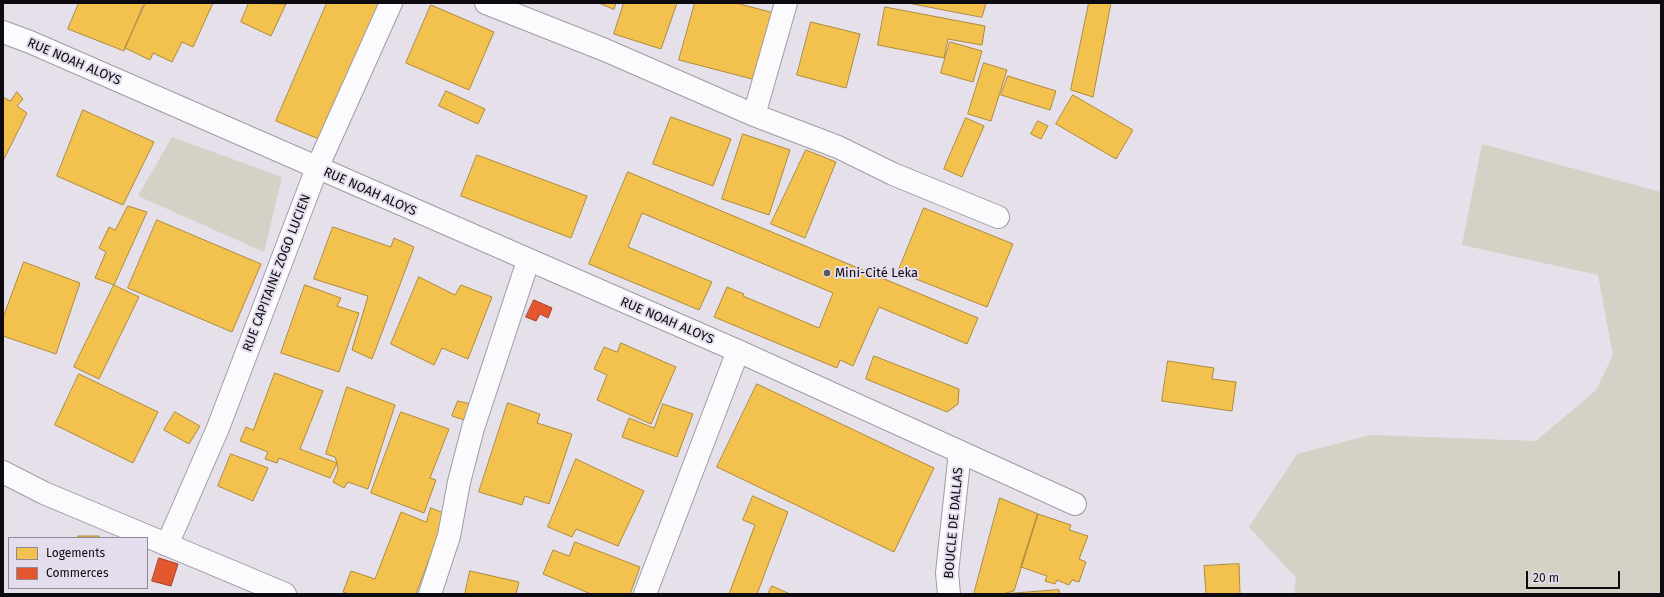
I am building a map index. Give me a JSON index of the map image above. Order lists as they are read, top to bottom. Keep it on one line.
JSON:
{"streets":{"street":["RUE NOAH ALOYS","RUE CAPITAINE ZOGO LUCIEN","BOUCLE DE DALLAS"]},"crossings":[["RUE NOAH ALOYS","RUE CAPITAINE ZOGO LUCIEN"],["RUE NOAH ALOYS","BOUCLE DE DALLAS"]],"places":["Mini-Cité Leka"],"legend":["Logements","Commerces"],"scale_bar":"20 m"}
